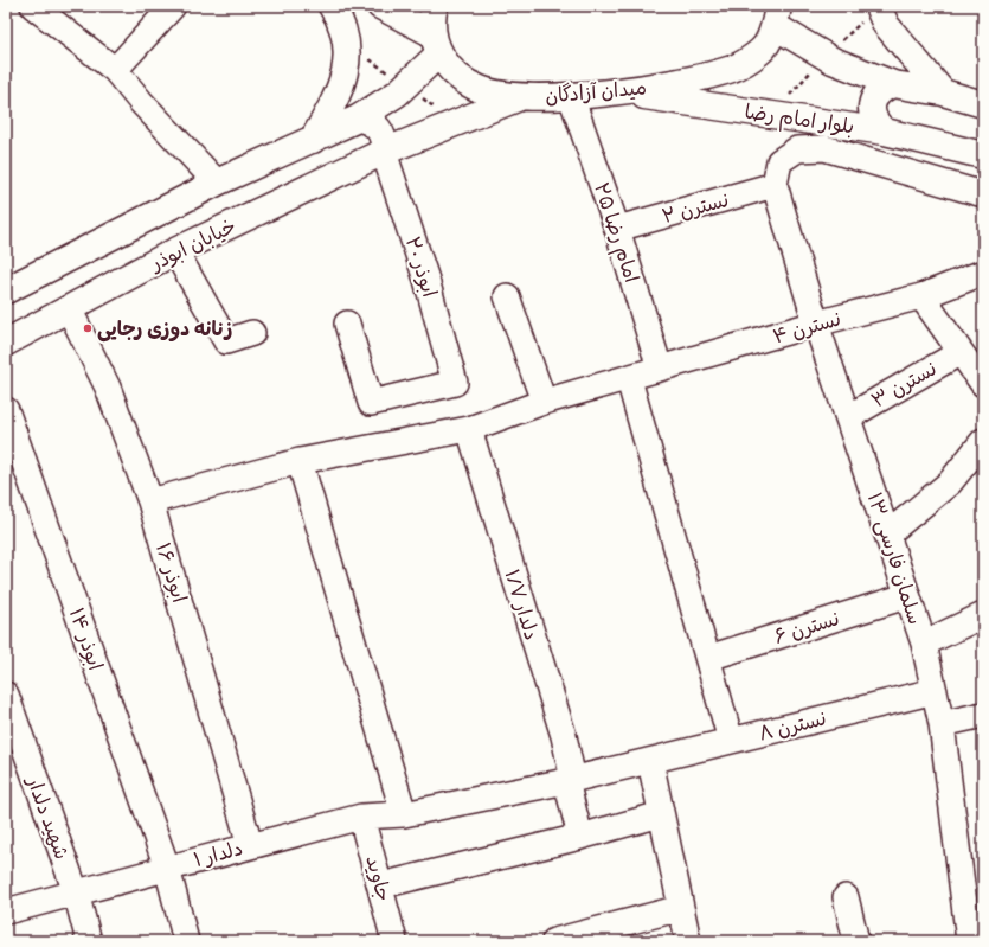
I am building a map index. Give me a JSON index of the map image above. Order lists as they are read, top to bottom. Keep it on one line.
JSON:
{"streets":{"main road":["میدان آزادگان","بلوار امام رضا","خیابان ابوذر"],"street":["نسترن ۲","امام رضا ۲۵","ابوذر ۲۰","نسترن ۴","۳ نسترن","۱۳ سلمان فارسی","ابوذر ۱۶","دلدار ۱/۷","نسترن ۶","ابوذر ۱۴","نسترن ۸","شهید دلدار","دلدار ۱","جاوید"]},"crossings":[["میدان آزادگان","بلوار امام رضا"],["میدان آزادگان","امام رضا ۲۵"],["میدان آزادگان","خیابان ابوذر"],["نسترن ۲","امام رضا ۲۵"],["نسترن ۲","۱۳ سلمان فارسی"],["امام رضا ۲۵","نسترن ۴"],["خیابان ابوذر","ابوذر ۲۰"],["خیابان ابوذر","ابوذر ۱۶"],["نسترن ۴","۱۳ سلمان فارسی"],["نسترن ۴","ابوذر ۱۶"],["نسترن ۴","دلدار ۱/۷"],["۳ نسترن","۱۳ سلمان فارسی"],["۱۳ سلمان فارسی","نسترن ۶"],["۱۳ سلمان فارسی","نسترن ۸"],["ابوذر ۱۶","دلدار ۱"],["دلدار ۱/۷","نسترن ۸"],["دلدار ۱/۷","دلدار ۱"],["ابوذر ۱۴","دلدار ۱"],["نسترن ۸","دلدار ۱"],["شهید دلدار","دلدار ۱"],["دلدار ۱","جاوید"]],"places":["زنانه دوزی رجایی"]}
